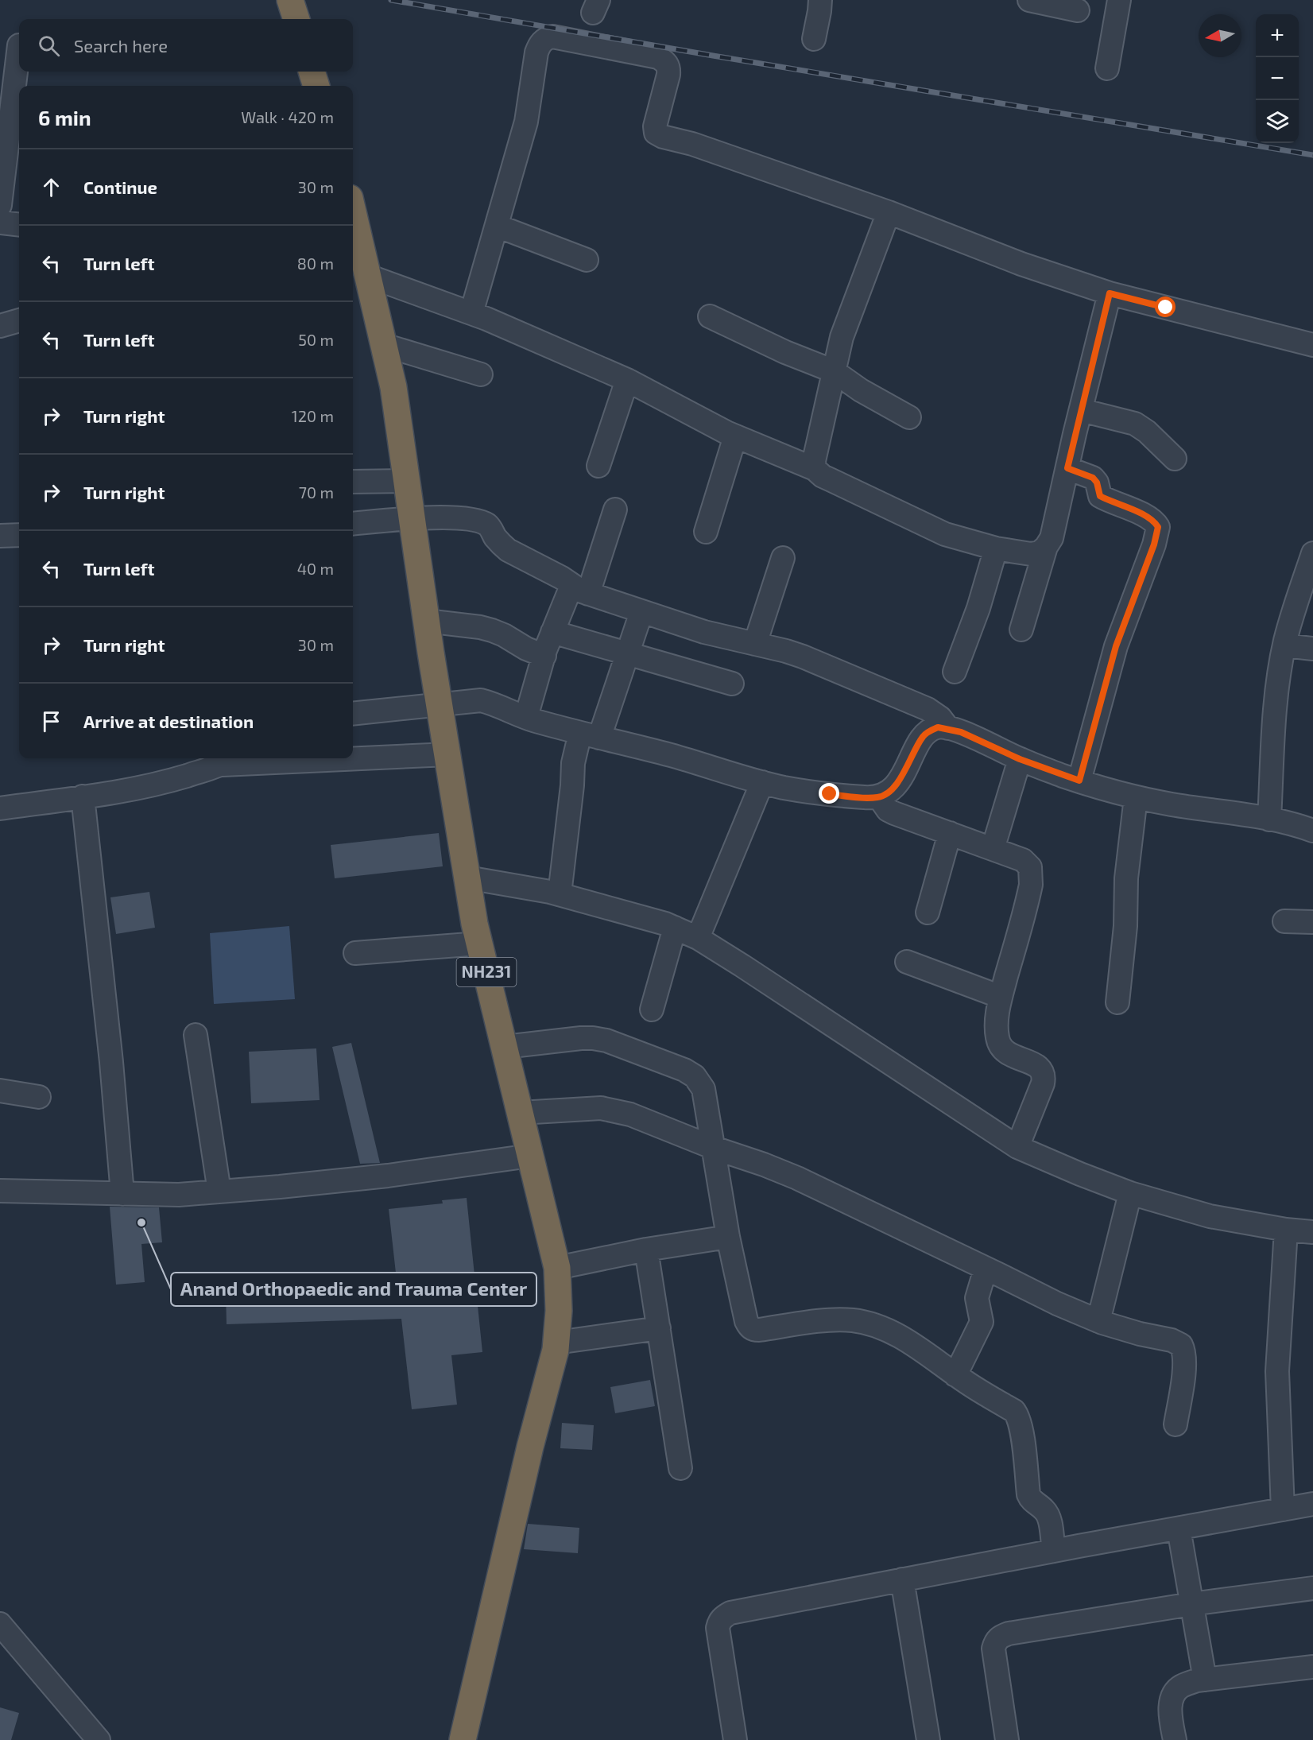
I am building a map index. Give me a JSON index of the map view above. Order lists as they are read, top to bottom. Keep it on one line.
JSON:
{"streets":{"highway":["NH231"]},"places":["Anand Orthopaedic and Trauma Center"],"north":"left","page":{"map_buttons":["+","−"],"search":"Search here","heading":["6 min","Walk · 420 m"],"list":[["Continue","30 m"],["Turn left","80 m"],["Turn left","50 m"],["Turn right","120 m"],["Turn right","70 m"],["Turn left","40 m"],["Turn right","30 m"],"Arrive at destination"]}}
